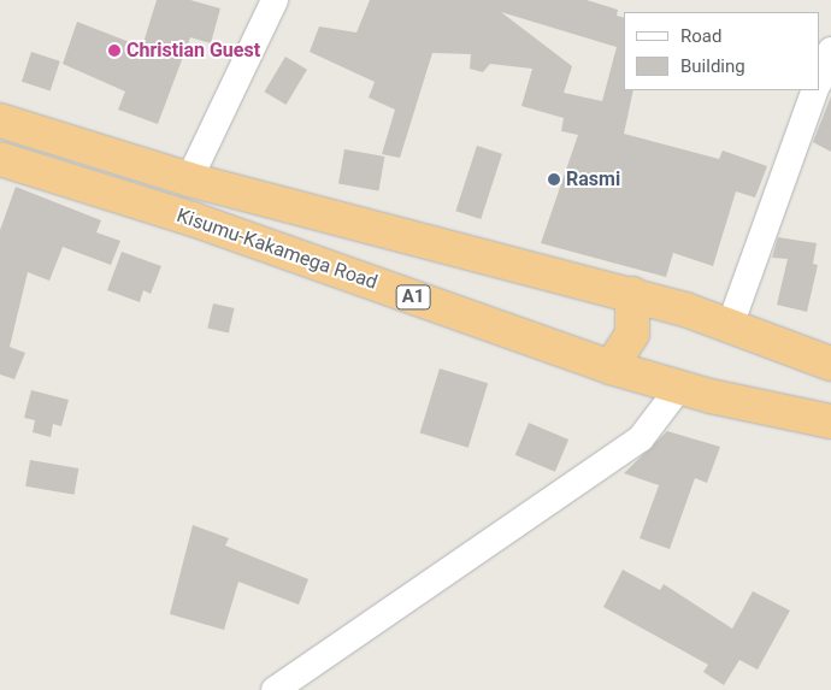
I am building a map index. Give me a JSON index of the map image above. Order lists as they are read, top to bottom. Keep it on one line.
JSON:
{"streets":{"highway":["Kisumu-Kakamega Road","A1"]},"places":["Christian Guest","Rasmi"],"legend":["Road","Building"]}
